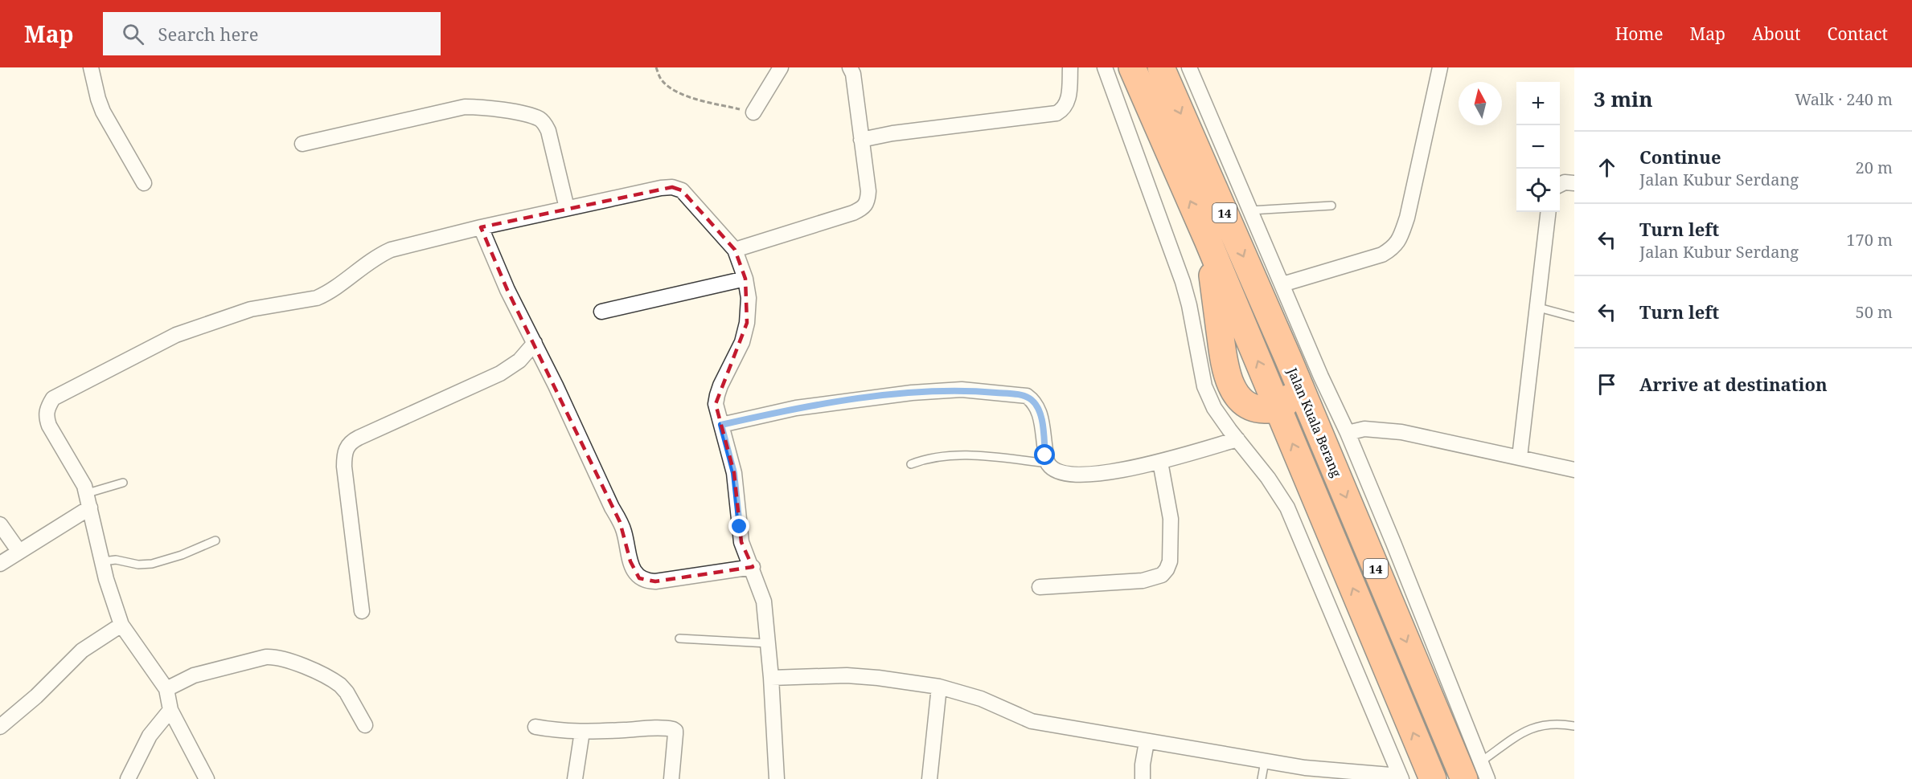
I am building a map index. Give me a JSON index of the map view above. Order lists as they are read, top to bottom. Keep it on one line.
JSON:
{"streets":{"highway":["14","Jalan Kuala Berang"]},"north":"top","page":{"header":"Map","search":"Search here","nav":["Home","Map","About","Contact"],"heading":["3 min","Walk · 240 m"],"map_buttons":["+","−"],"list":[["Continue","Jalan Kubur Serdang","20 m"],["Turn left","Jalan Kubur Serdang","170 m"],["Turn left","50 m"],"Arrive at destination"]}}
